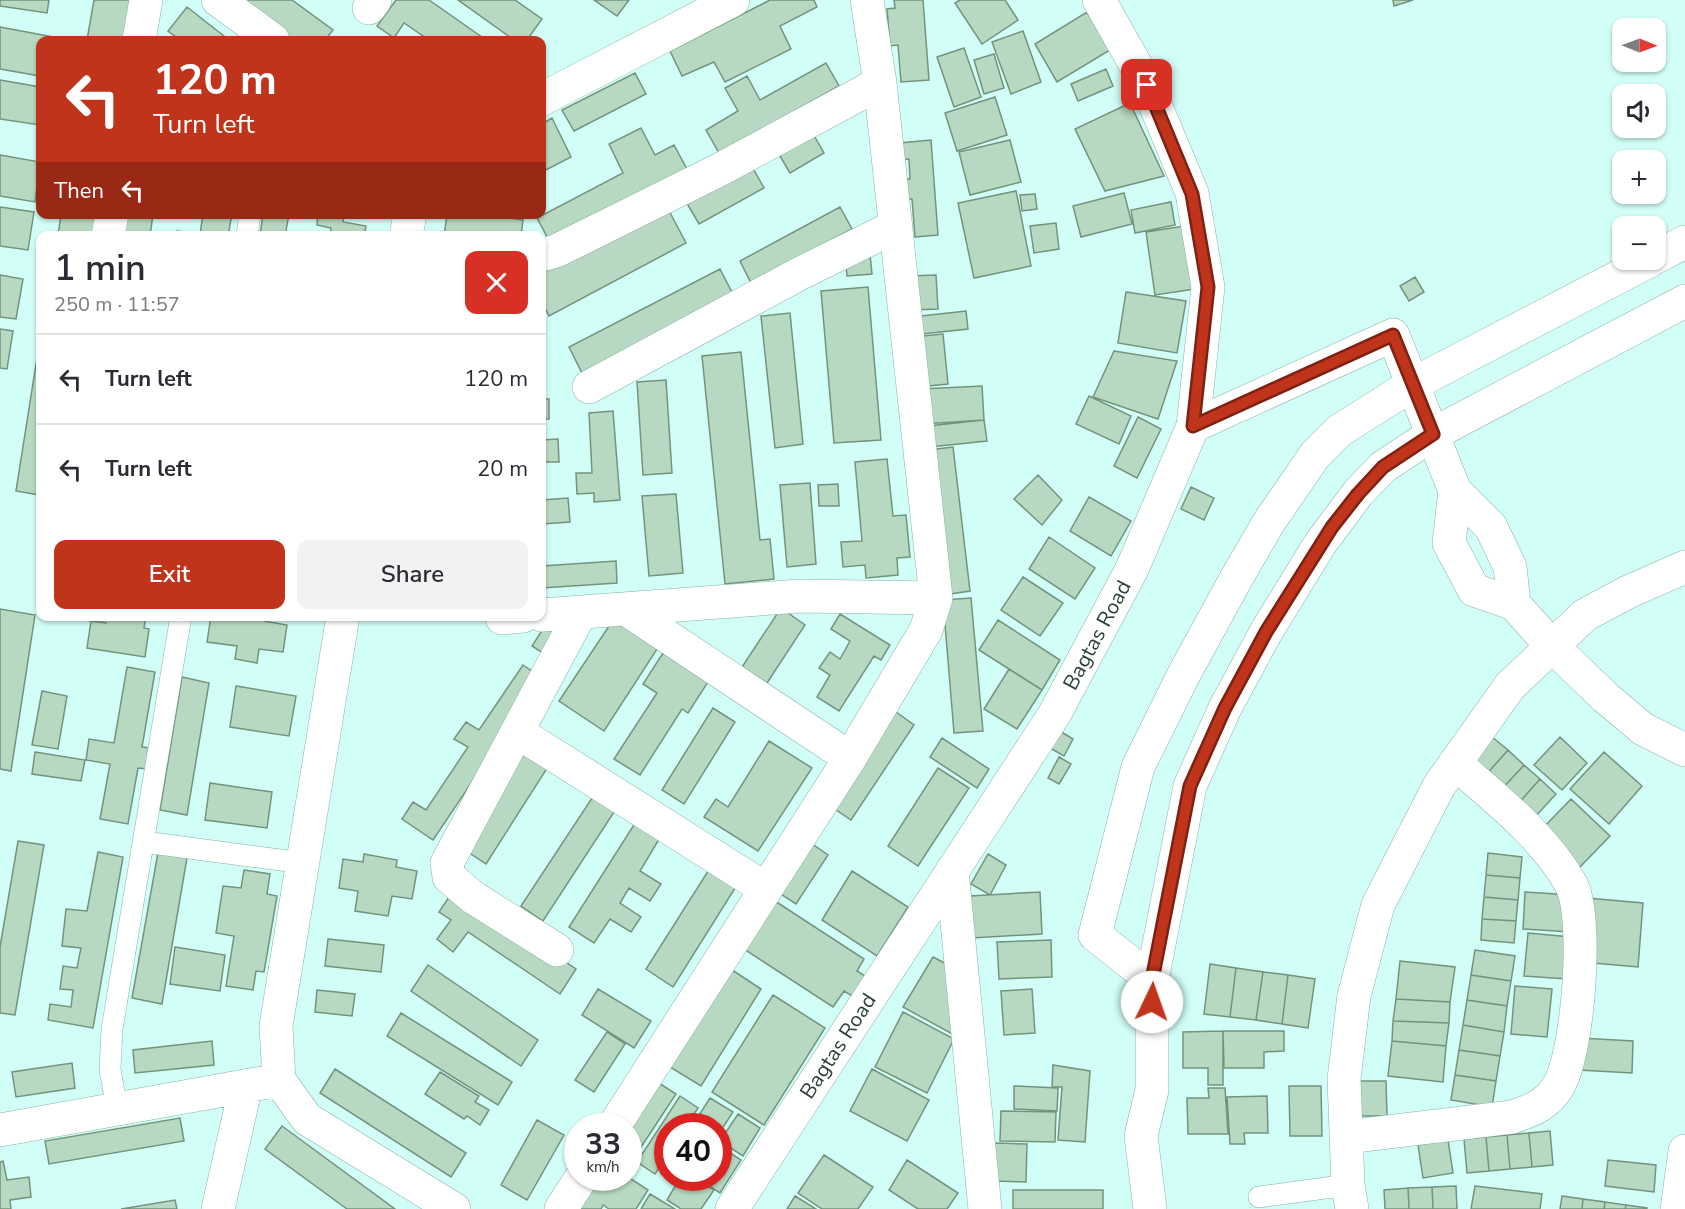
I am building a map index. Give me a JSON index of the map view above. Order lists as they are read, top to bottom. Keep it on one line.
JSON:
{"streets":{"street":["Bagtas Road"]},"north":"right","page":{"map_buttons":["+","−"],"turn":["120 m","Turn left"],"then":"Then","heading":["1 min","250 m · 11:57"],"list":[{"name":"Turn left","value":"120 m"},{"name":"Turn left","value":"20 m"}],"buttons":["Exit","Share"],"speed":"33 km/h","limit":"40"}}
